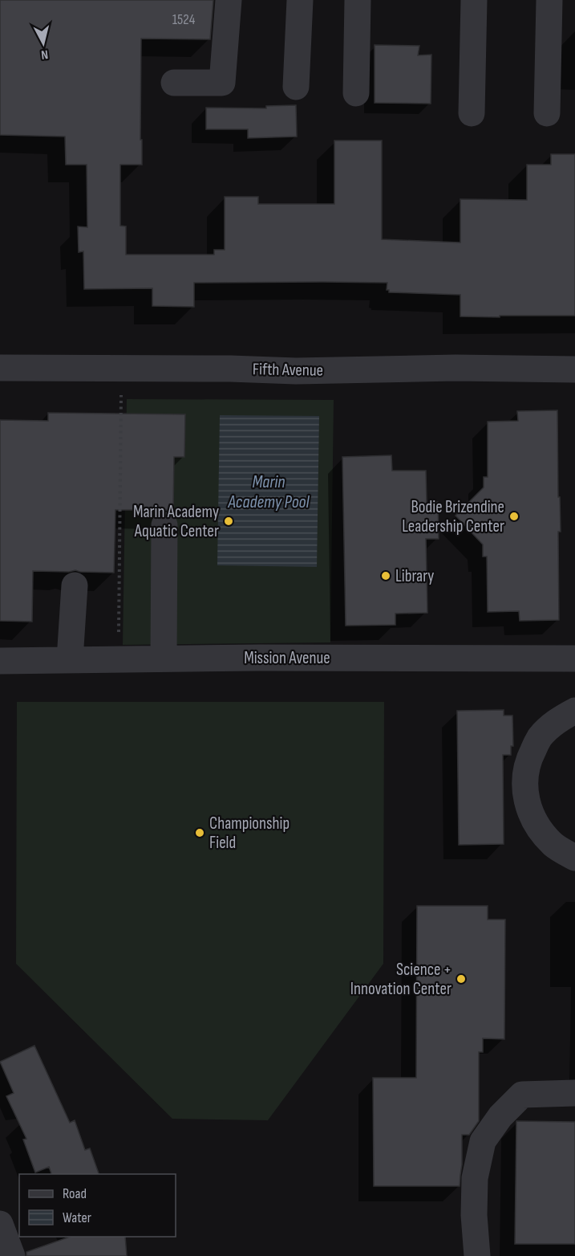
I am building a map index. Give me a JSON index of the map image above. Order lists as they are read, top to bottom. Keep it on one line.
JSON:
{"streets":{"street":["Fifth Avenue","Mission Avenue"]},"water":["Marin Academy Pool"],"places":["Bodie Brizendine Leadership Center","Marin Academy Aquatic Center","Library","Championship Field","Science + Innovation Center"],"house_numbers":["1524"],"legend":["Road","Water"],"north":"bottom"}
